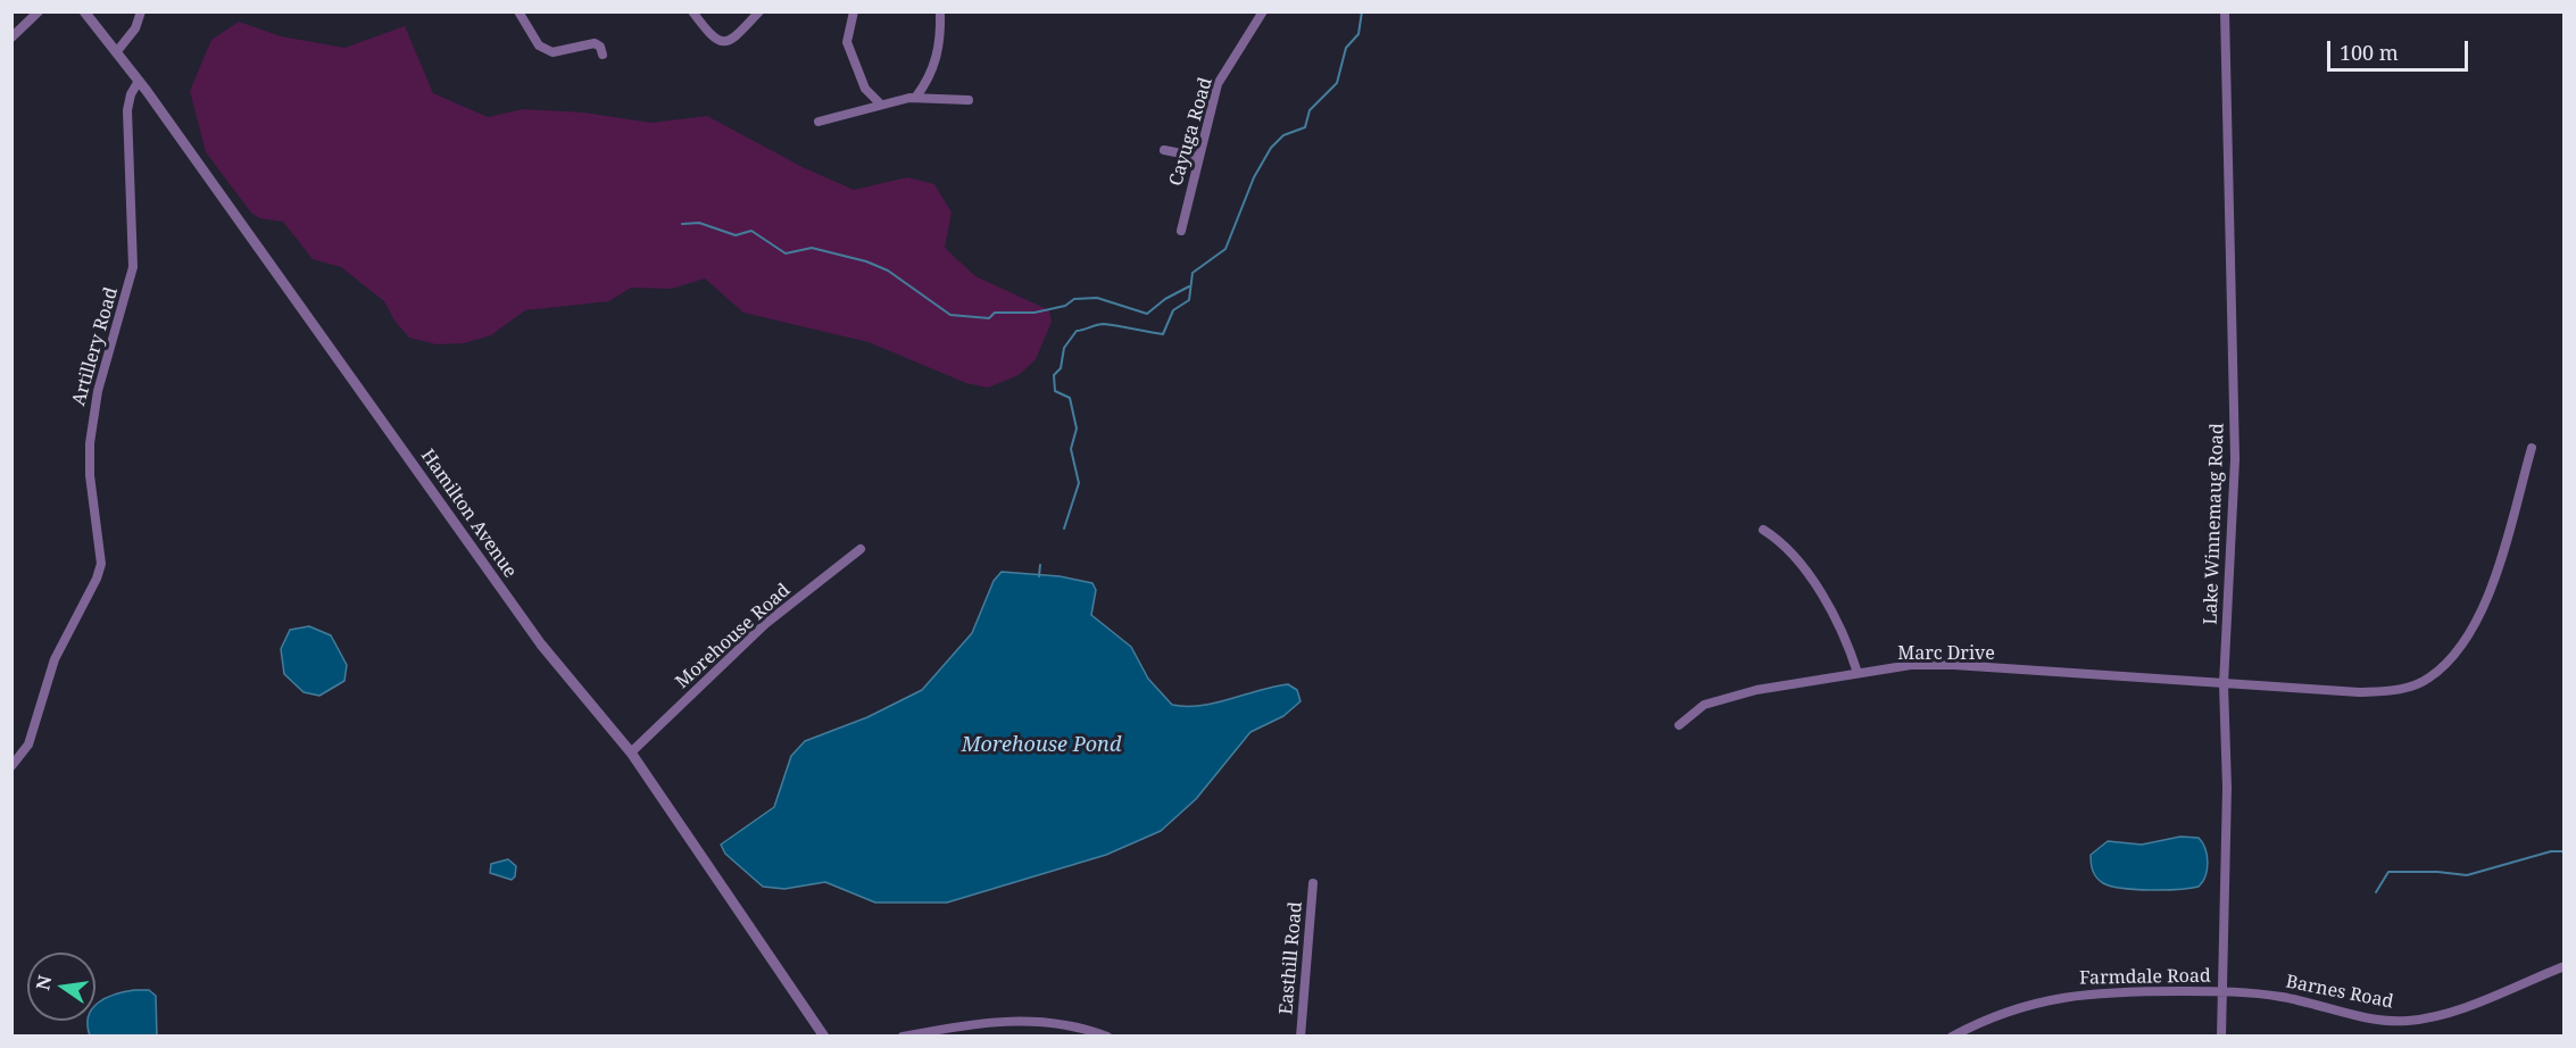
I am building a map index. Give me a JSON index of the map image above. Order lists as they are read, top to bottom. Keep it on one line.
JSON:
{"streets":{"street":["Cayuga Road","Artillery Road","Hamilton Avenue","Lake Winnemaug Road","Morehouse Road","Marc Drive","Easthill Road","Farmdale Road","Barnes Road"]},"crossings":[["Artillery Road","Hamilton Avenue"],["Hamilton Avenue","Morehouse Road"],["Lake Winnemaug Road","Marc Drive"],["Lake Winnemaug Road","Farmdale Road"],["Lake Winnemaug Road","Barnes Road"],["Farmdale Road","Barnes Road"]],"water":["Morehouse Pond"],"scale_bar":"100 m","north":"left"}
